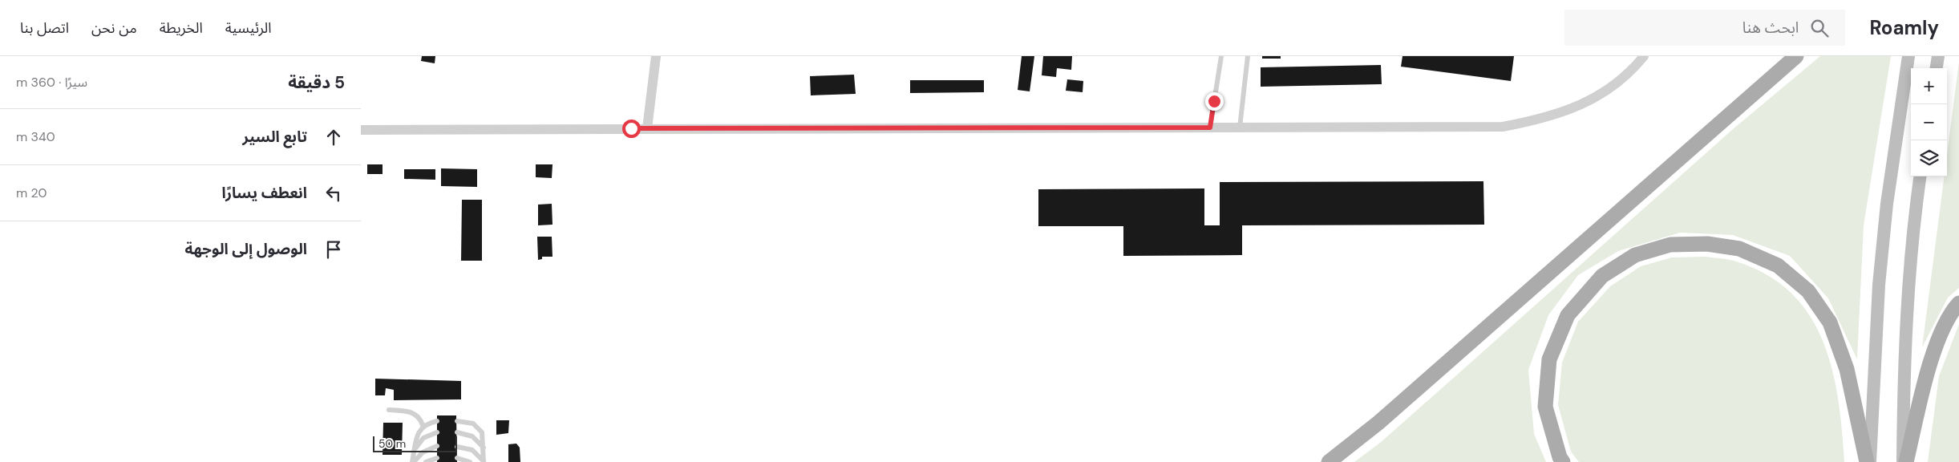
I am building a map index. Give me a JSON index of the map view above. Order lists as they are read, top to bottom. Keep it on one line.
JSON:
{"scale_bar":"50 m","page":{"header":"Roamly","search":"ابحث هنا","nav":["الرئيسية","الخريطة","من نحن","اتصل بنا"],"heading":["5 دقيقة","سيرًا · 360 m"],"map_buttons":["+","−"],"list":[["تابع السير","340 m"],["انعطف يسارًا","20 m"],"الوصول إلى الوجهة"],"scale":"50 m"}}
